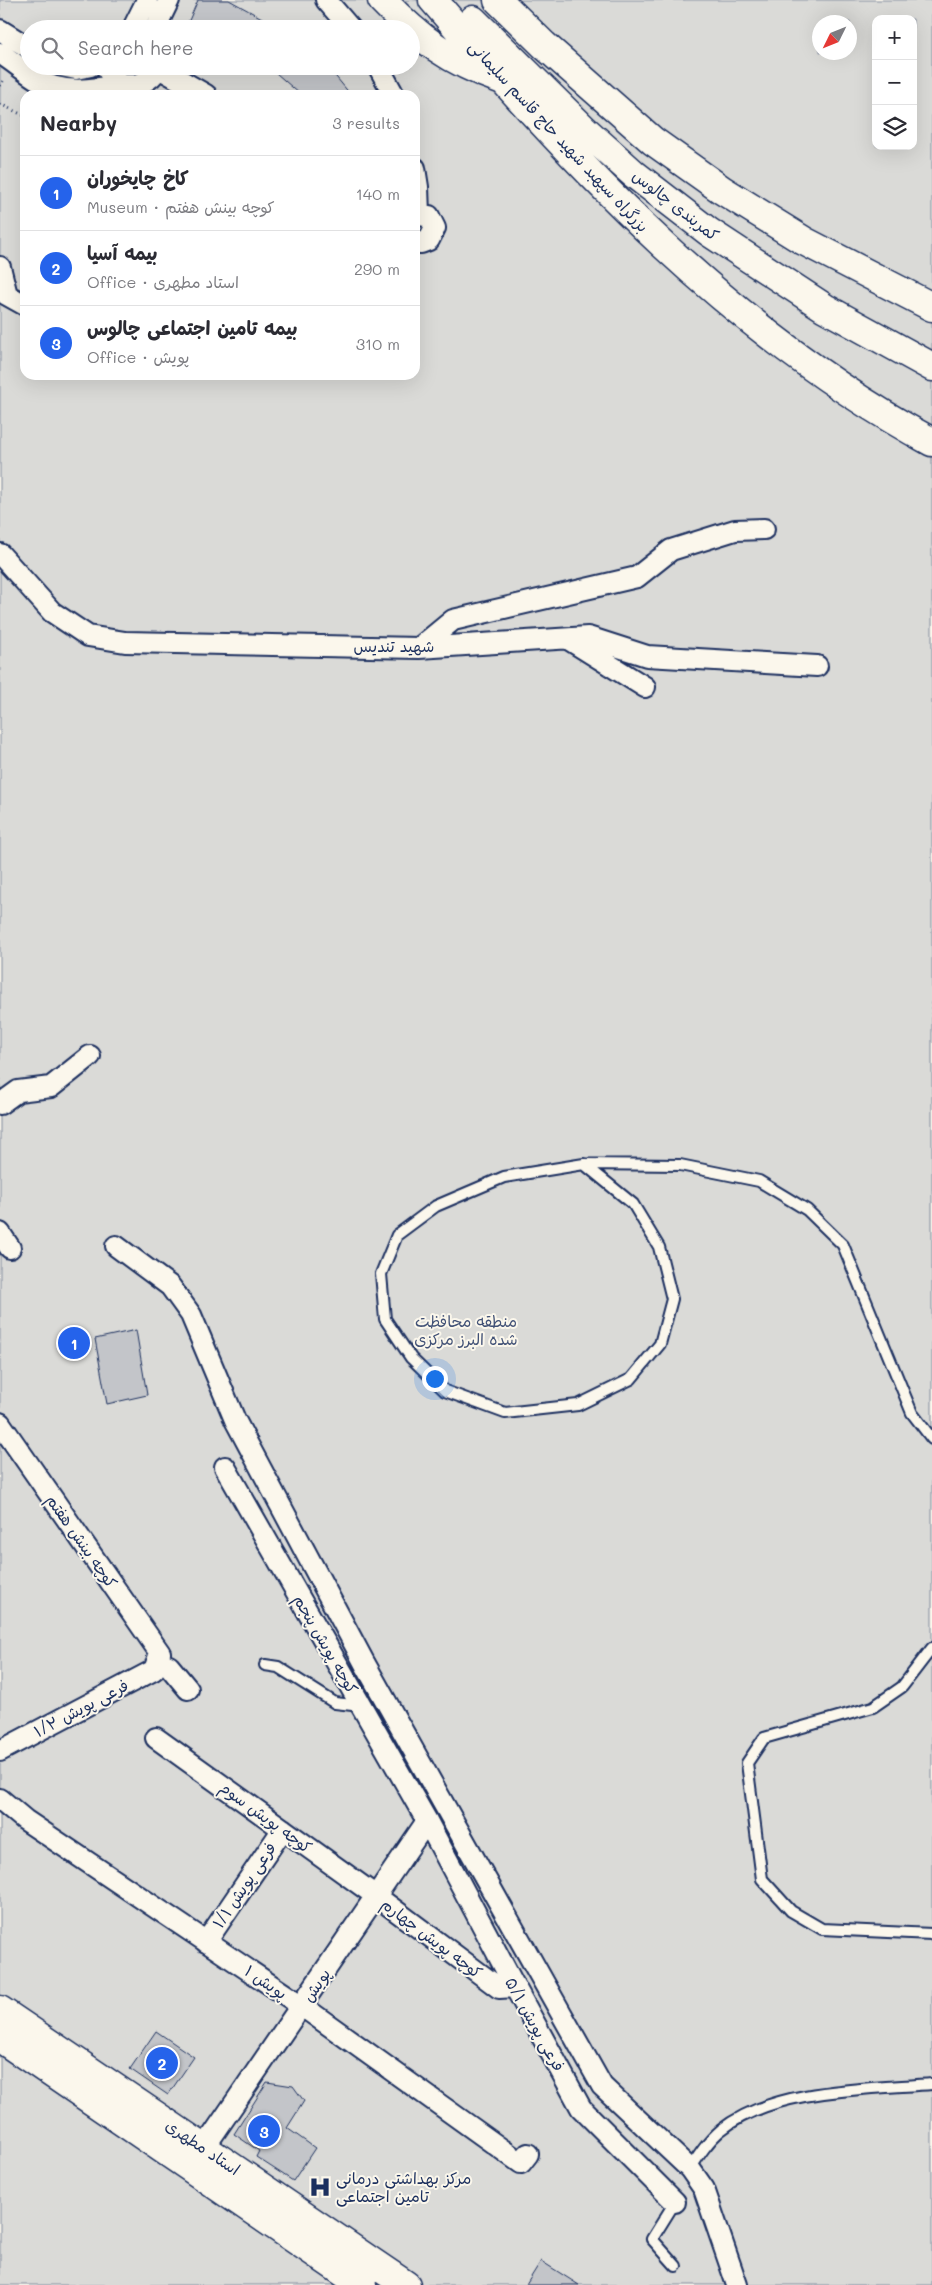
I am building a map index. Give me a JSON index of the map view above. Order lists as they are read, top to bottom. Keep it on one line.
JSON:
{"streets":{"main road":["بزرگراه سپهبد شهید حاج قاسم سلیمانی","کمربندی چالوس","استاد مطهری"],"street":["شهید تندیس","کوچه بینش هفتم","کوچه پویش پنجم","فرعی پویش ۱/۲","کوچه پویش سوم","فرعی پویش ۱/۱","کوچه پویش چهارم","پویش ۱","پویش","فرعی پویش ۵/۱"]},"crossings":[["کوچه بینش هفتم","فرعی پویش ۱/۲"],["کوچه پویش پنجم","پویش"],["کوچه پویش پنجم","فرعی پویش ۵/۱"],["کوچه پویش سوم","فرعی پویش ۱/۱"],["کوچه پویش سوم","کوچه پویش چهارم"],["کوچه پویش سوم","پویش"],["فرعی پویش ۱/۱","پویش ۱"],["کوچه پویش چهارم","پویش"],["کوچه پویش چهارم","فرعی پویش ۵/۱"],["پویش ۱","پویش"],["پویش","فرعی پویش ۵/۱"],["پویش","استاد مطهری"]],"parks":["منطقه محافظت شده البرز مرکزی"],"places":{"hospital":["مرکز بهداشتی درمانی تامین اجتماعی"]},"north":"bottom left","page":{"map_buttons":["+","−"],"search":"Search here","heading":["Nearby","3 results"],"list":[{"mark":"1","name":"کاخ چایخوران","note":"Museum · کوچه بینش هفتم","value":"140 m"},{"mark":"2","name":"بیمه آسیا","note":"Office · استاد مطهری","value":"290 m"},{"mark":"3","name":"بیمه تامین اجتماعی چالوس","note":"Office · پویش","value":"310 m"}],"pins":["1","2","3"]}}
